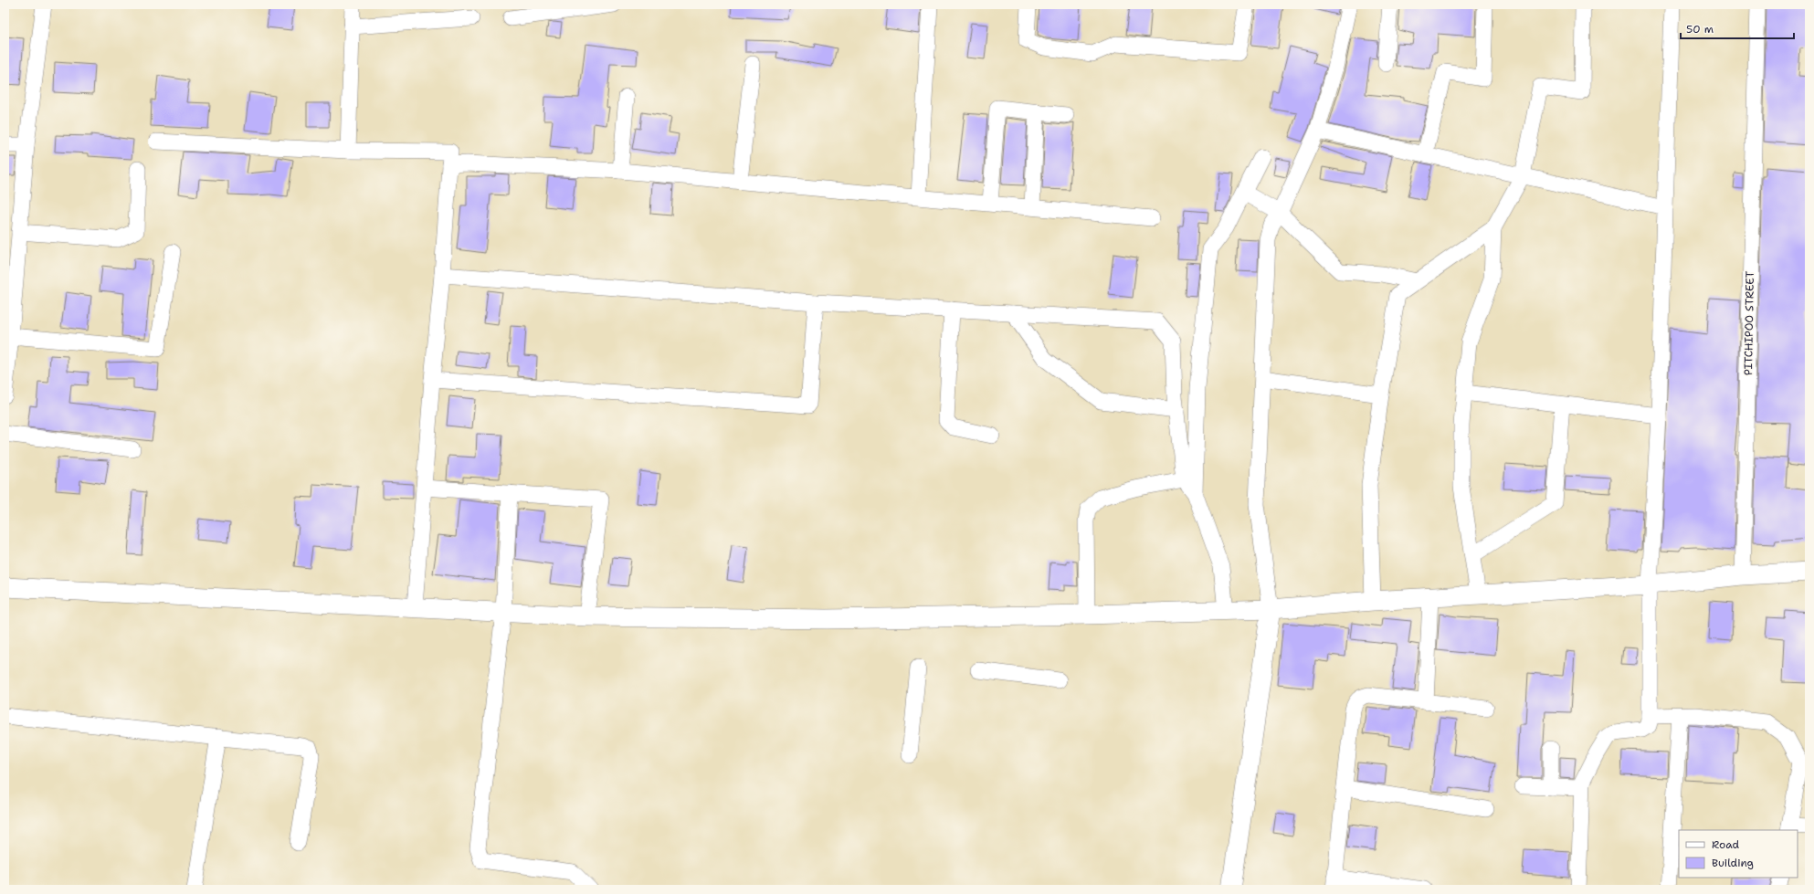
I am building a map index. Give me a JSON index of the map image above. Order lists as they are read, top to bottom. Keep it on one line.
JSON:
{"streets":{"street":["PITCHIPOO STREET"]},"legend":["Road","Building"],"scale_bar":"50 m"}
